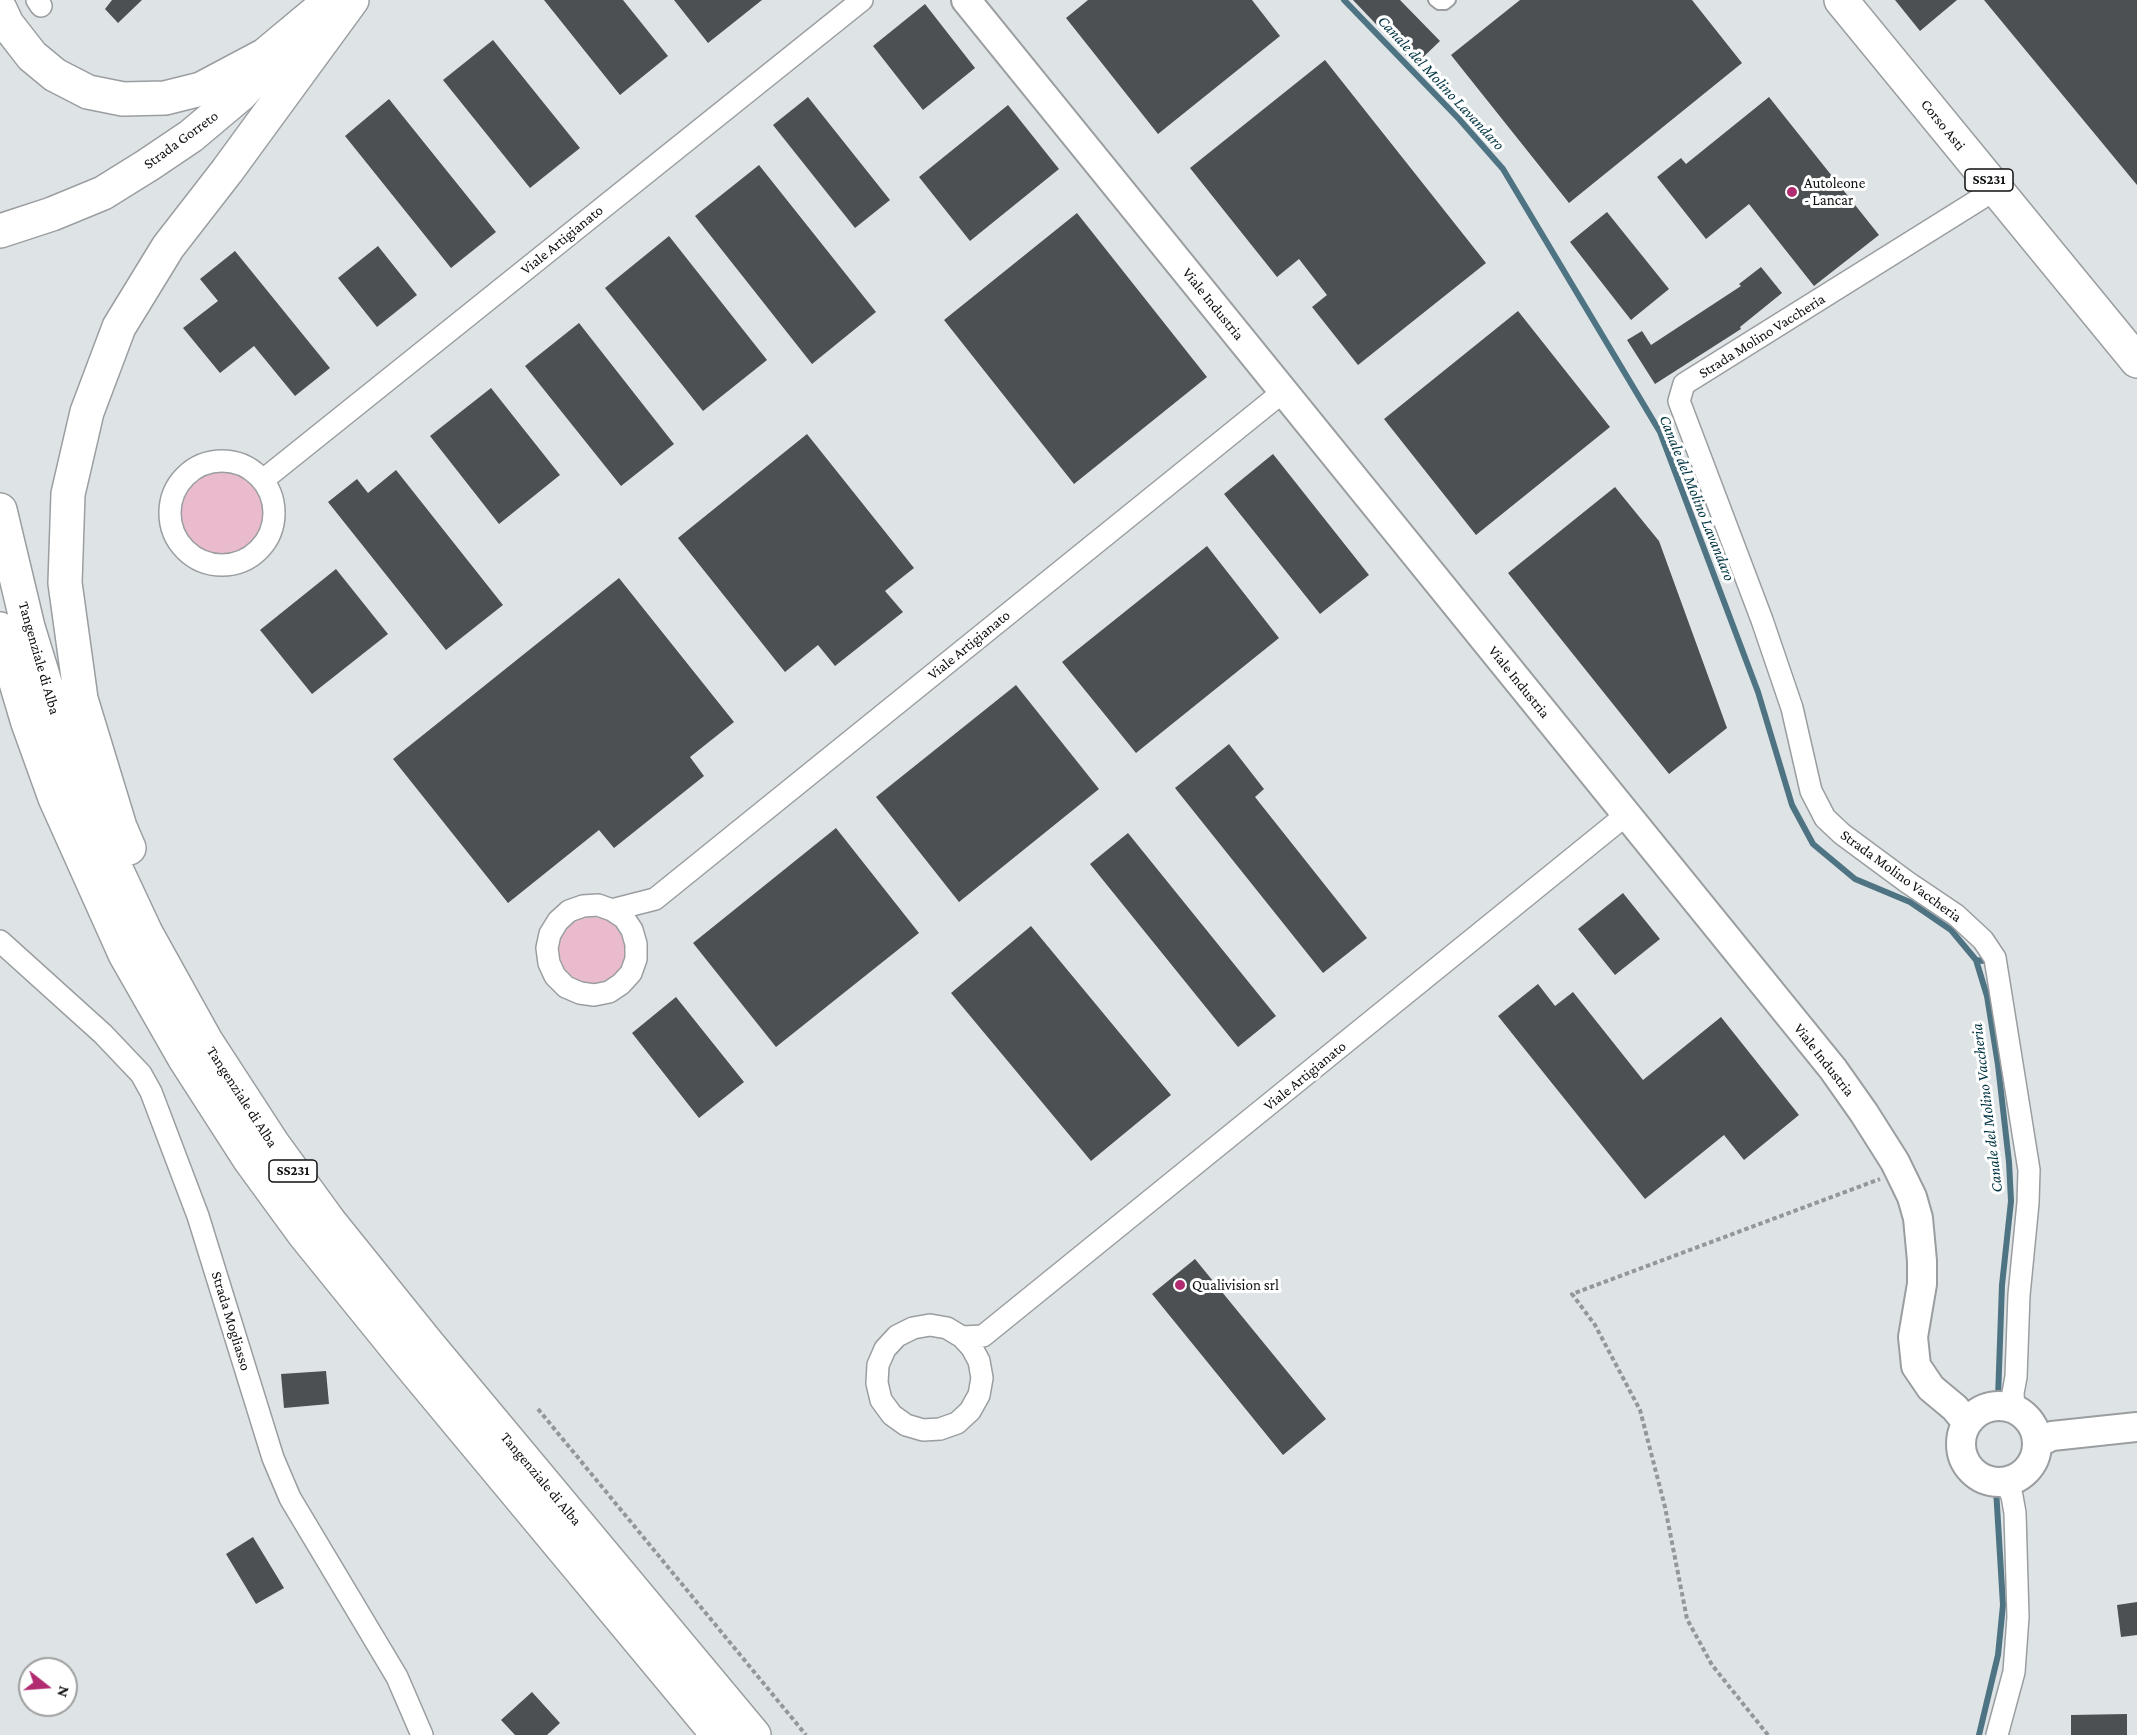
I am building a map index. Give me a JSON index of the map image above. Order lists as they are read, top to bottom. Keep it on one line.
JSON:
{"streets":{"main road":["Corso Asti","Strada Gorreto","SS231","Tangenziale di Alba"],"street":["Viale Artigianato","Viale Industria","Strada Molino Vaccheria","Strada Mogliasso"]},"crossings":[["Corso Asti","Strada Molino Vaccheria"],["Viale Artigianato","Viale Industria"],["Viale Industria","Strada Molino Vaccheria"]],"water":["Canale del Molino Lavandaro","Canale del Molino Vaccheria"],"places":["Autoleone - Lancar","Qualivision srl"],"north":"right"}
